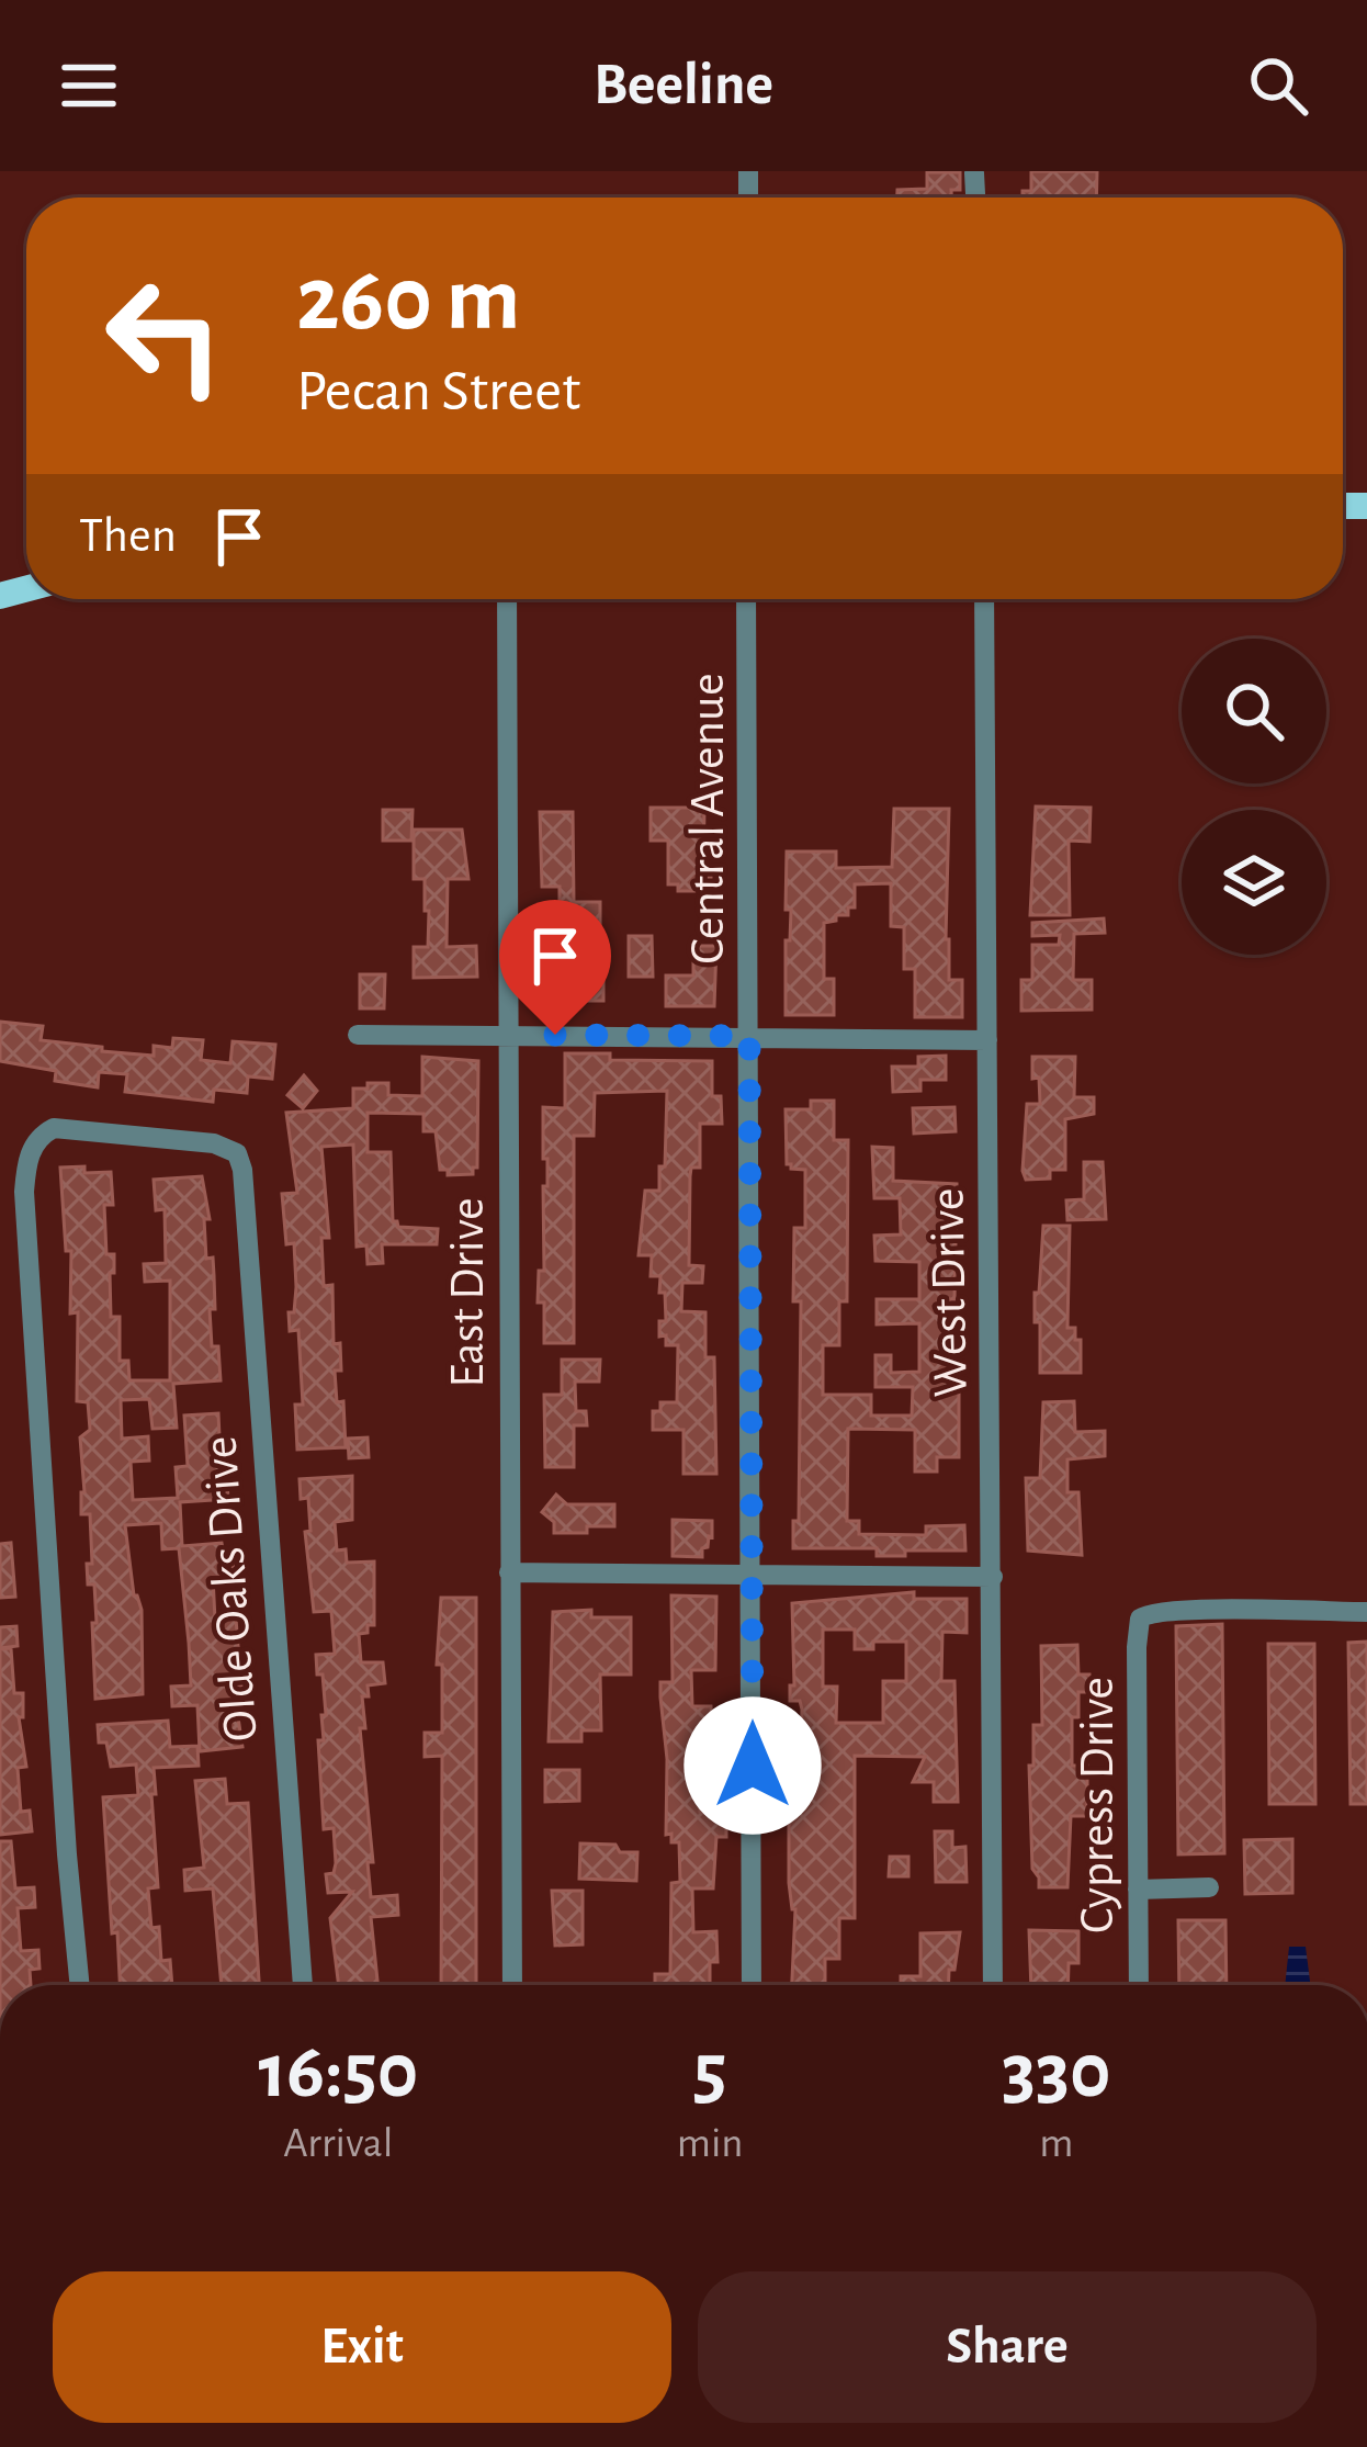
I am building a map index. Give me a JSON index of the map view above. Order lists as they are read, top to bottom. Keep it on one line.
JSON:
{"streets":{"street":["Central Avenue","East Drive","West Drive","Olde Oaks Drive","Cypress Drive"]},"page":{"header":"Beeline","turn":["260 m","Pecan Street"],"then":"Then","eta":["16:50","Arrival","5","min","330","m"],"buttons":["Exit","Share"]}}
